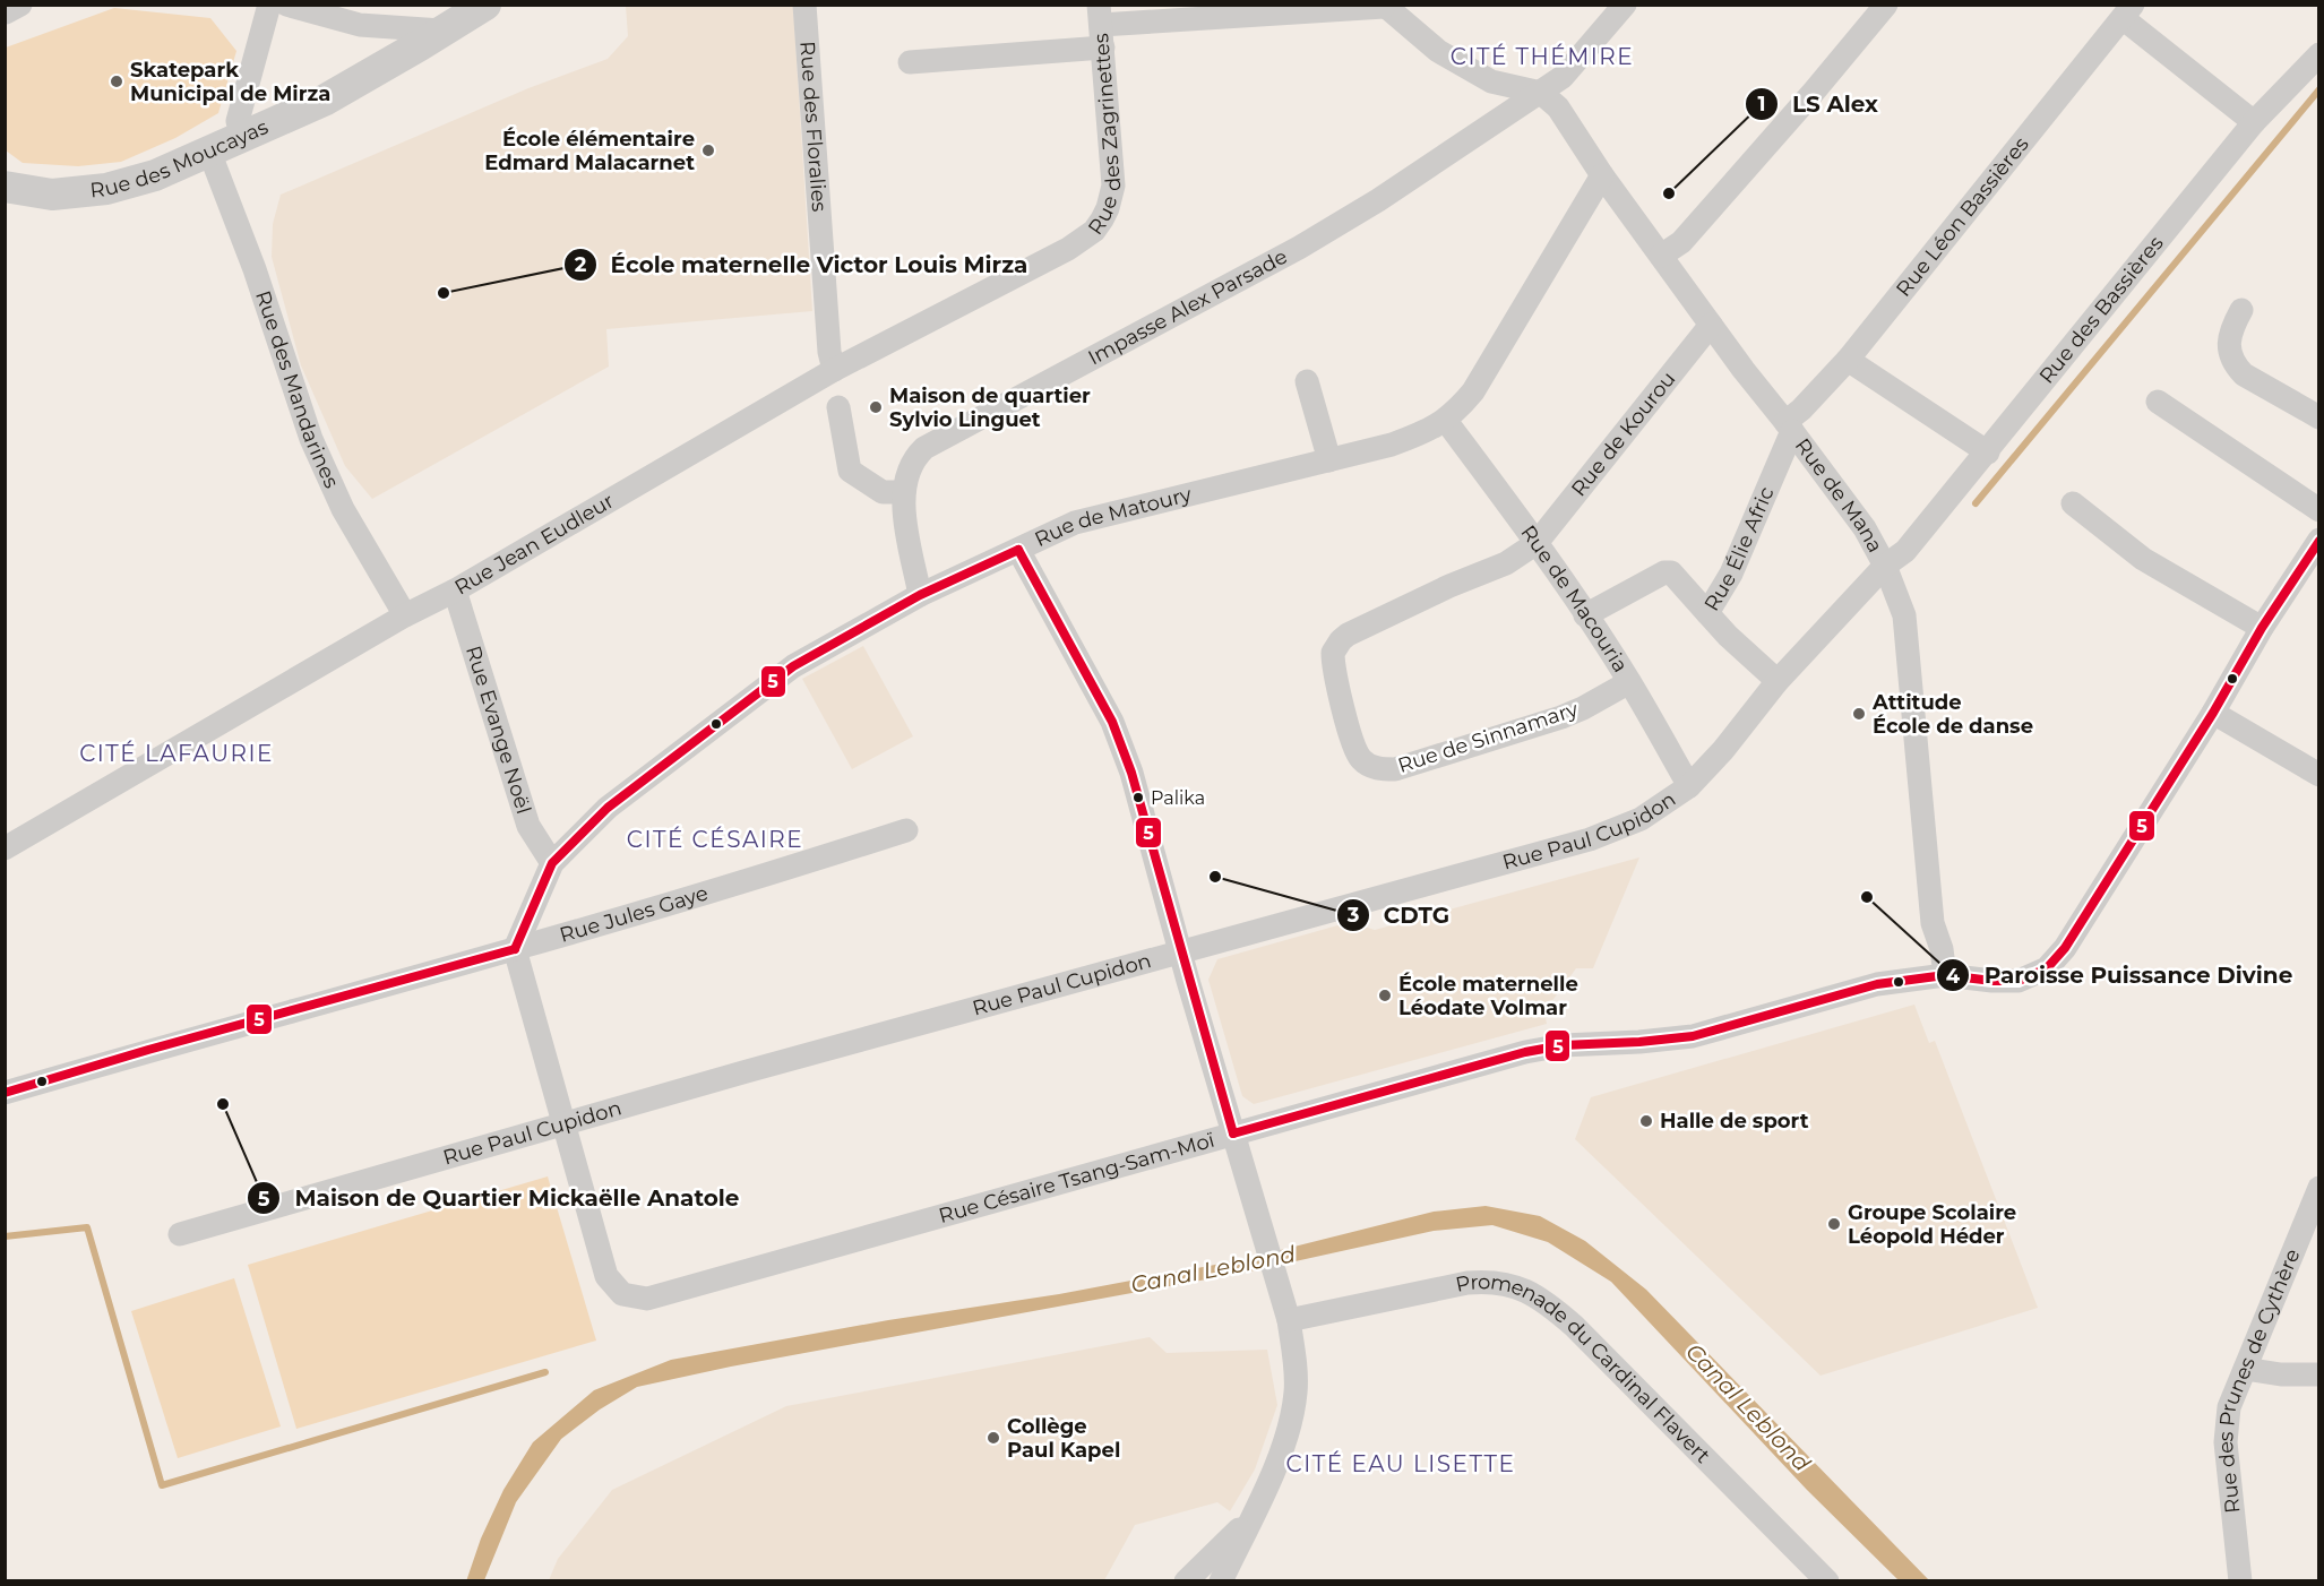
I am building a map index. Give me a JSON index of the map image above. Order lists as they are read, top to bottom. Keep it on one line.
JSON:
{"streets":{"street":["Rue des Floralies","Rue des Zagrinettes","Rue des Moucayas","Rue Léon Bassières","Impasse Alex Parsade","Rue des Bassières","Rue des Mandarines","Rue de Kourou","Rue de Mana","Rue de Matoury","Rue Jean Eudleur","Rue Élie Afric","Rue de Macouria","Rue Evange Noël","Rue de Sinnamary","Rue Paul Cupidon","Rue Jules Gaye","Rue Césaire Tsang-Sam-Moï","Promenade du Cardinal Flavert","Rue des Prunes de Cythère"]},"crossings":[["Rue des Floralies","Rue Jean Eudleur"],["Rue des Zagrinettes","Rue Jean Eudleur"],["Rue des Moucayas","Rue des Mandarines"],["Rue Léon Bassières","Rue de Mana"],["Rue Léon Bassières","Rue Élie Afric"],["Impasse Alex Parsade","Rue de Mana"],["Impasse Alex Parsade","Rue de Matoury"],["Rue des Bassières","Rue de Mana"],["Rue des Bassières","Rue Paul Cupidon"],["Rue des Mandarines","Rue Jean Eudleur"],["Rue de Kourou","Rue de Mana"],["Rue de Kourou","Rue de Macouria"],["Rue de Kourou","Rue de Sinnamary"],["Rue de Mana","Rue de Matoury"],["Rue de Mana","Rue Élie Afric"],["Rue de Mana","Rue Paul Cupidon"],["Rue de Mana","Rue Césaire Tsang-Sam-Moï"],["Rue de Matoury","Rue de Macouria"],["Rue de Matoury","Rue Evange Noël"],["Rue de Matoury","Rue Jules Gaye"],["Rue Jean Eudleur","Rue Evange Noël"],["Rue Élie Afric","Rue Paul Cupidon"],["Rue de Macouria","Rue de Sinnamary"],["Rue de Macouria","Rue Paul Cupidon"],["Rue Paul Cupidon","Rue Césaire Tsang-Sam-Moï"]],"districts":["CITÉ THÉMIRE","CITÉ LAFAURIE","CITÉ CÉSAIRE","CITÉ EAU LISETTE"],"water":["Canal Leblond"],"places":["Skatepark Municipal de Mirza","École élémentaire Edmard Malacarnet","LS Alex","École maternelle Victor Louis Mirza","Maison de quartier Sylvio Linguet","Attitude École de danse","Palika","CDTG","Paroisse Puissance Divine","École maternelle Léodate Volmar","Maison de Quartier Mickaëlle Anatole","Halle de sport","Groupe Scolaire Léopold Héder","Collège Paul Kapel"],"lines":["transit line 5"]}
